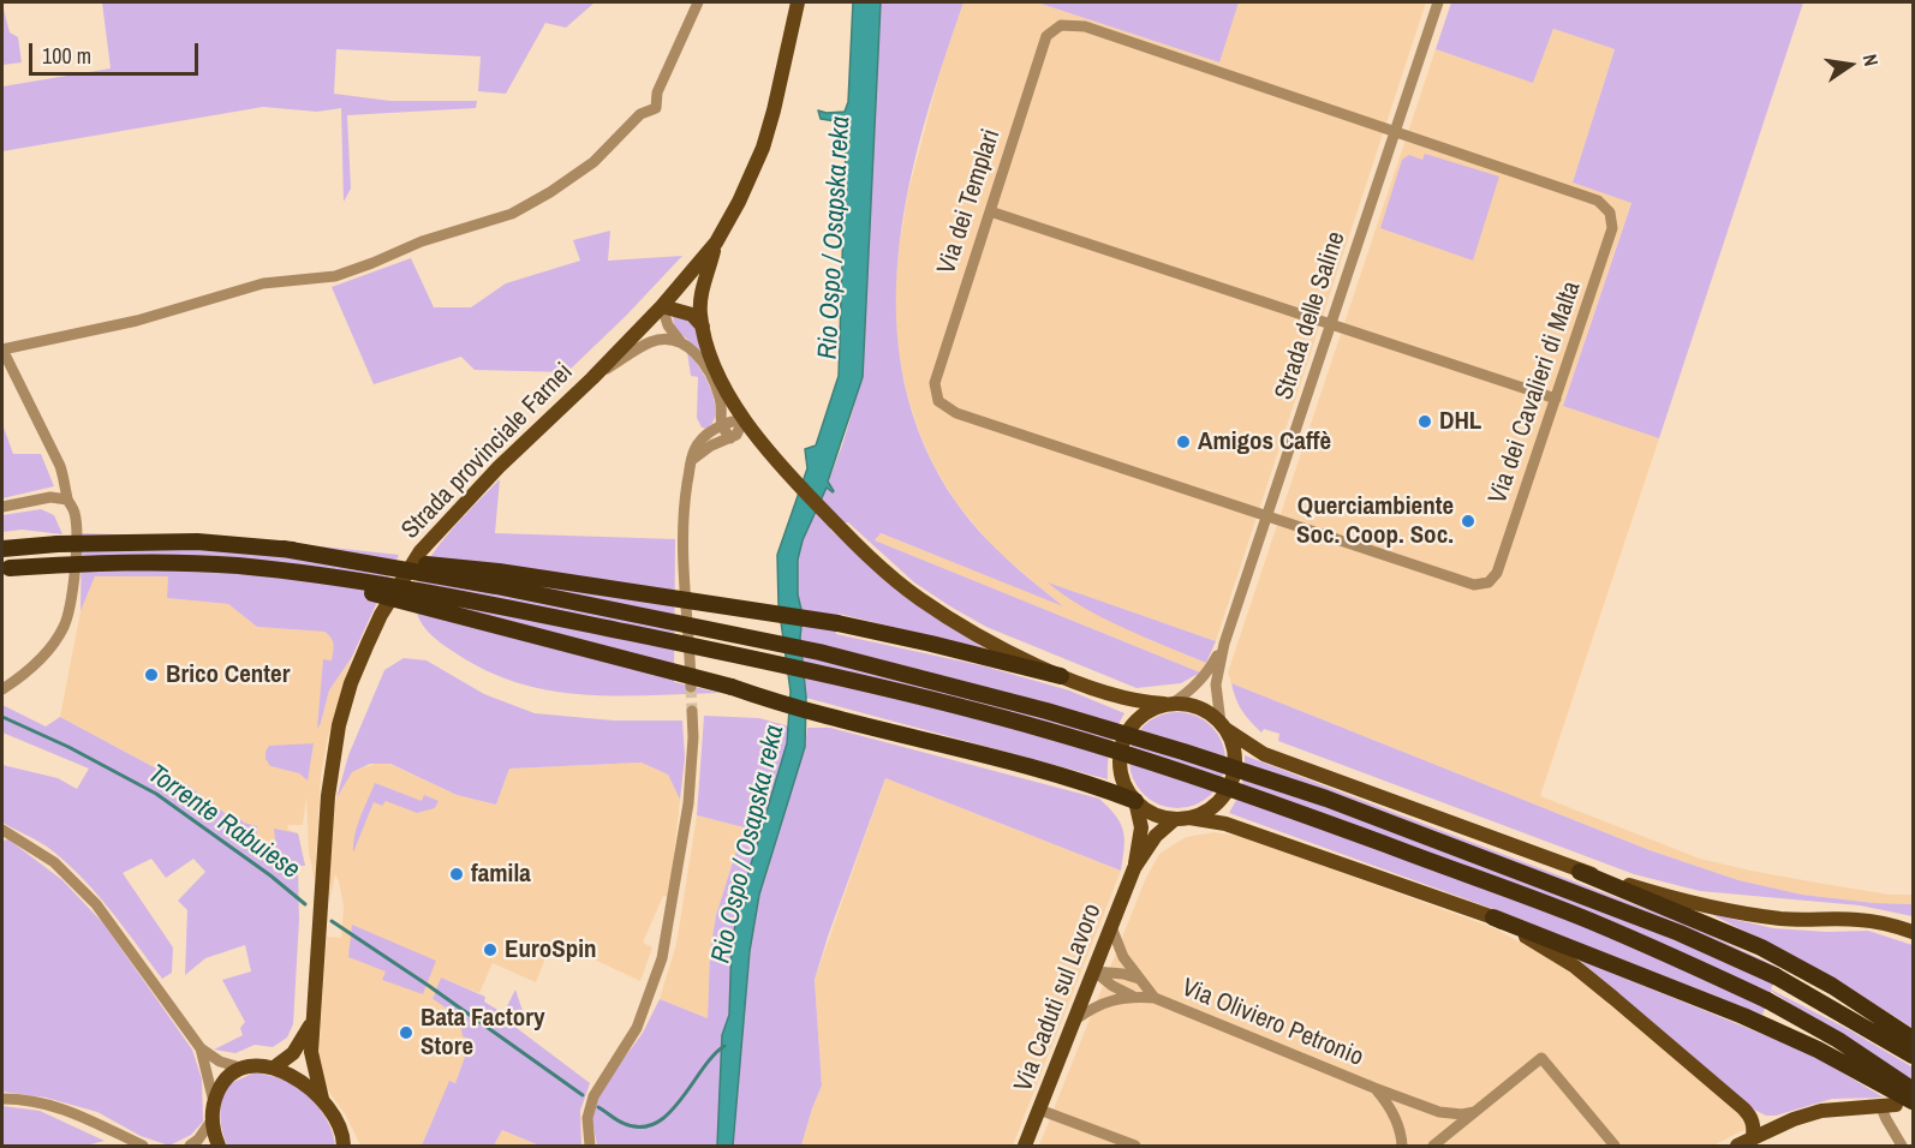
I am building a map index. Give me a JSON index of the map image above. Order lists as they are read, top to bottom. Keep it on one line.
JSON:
{"streets":{"main road":["Strada provinciale Farnei","Via Caduti sul Lavoro"],"street":["Via dei Templari","Strada delle Saline","Via dei Cavalieri di Malta","Via Oliviero Petronio"]},"crossings":[["Via dei Templari","Strada delle Saline"],["Via dei Templari","Via dei Cavalieri di Malta"],["Strada delle Saline","Via dei Cavalieri di Malta"],["Strada delle Saline","Via Caduti sul Lavoro"],["Via Caduti sul Lavoro","Via Oliviero Petronio"]],"water":["Rio Ospo / Osapska reka","Torrente Rabuiese"],"places":["DHL","Amigos Caffè","Querciambiente Soc. Coop. Soc.","Brico Center","famila","EuroSpin","Bata Factory Store"],"scale_bar":"100 m","north":"right"}
